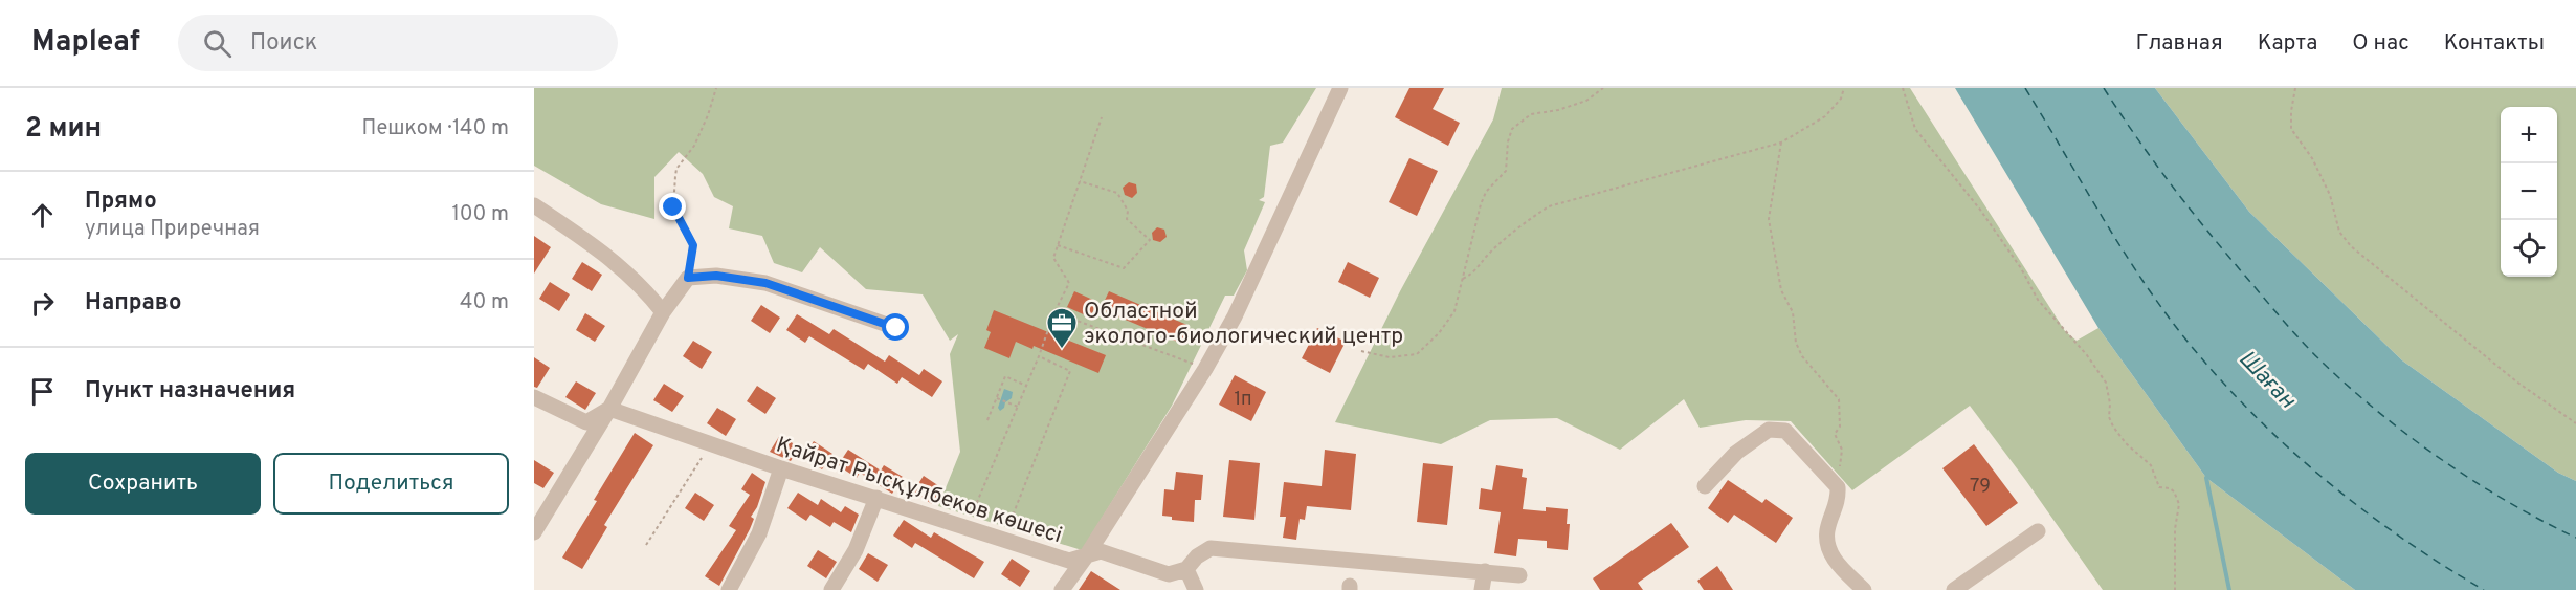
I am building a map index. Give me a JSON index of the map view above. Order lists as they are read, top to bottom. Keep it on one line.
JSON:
{"streets":{"street":["Қайрат Рысқұлбеков көшесі"]},"water":["Шаған"],"places":{"office":["Областной эколого-биологический центр"]},"house_numbers":["1п","79"],"page":{"header":"Mapleaf","search":"Поиск","nav":["Главная","Карта","О нас","Контакты"],"heading":["2 мин","Пешком · 140 m"],"map_buttons":["+","−"],"list":[["Прямо","улица Приречная","100 m"],["Направо","40 m"],"Пункт назначения"],"buttons":["Сохранить","Поделиться"]}}
